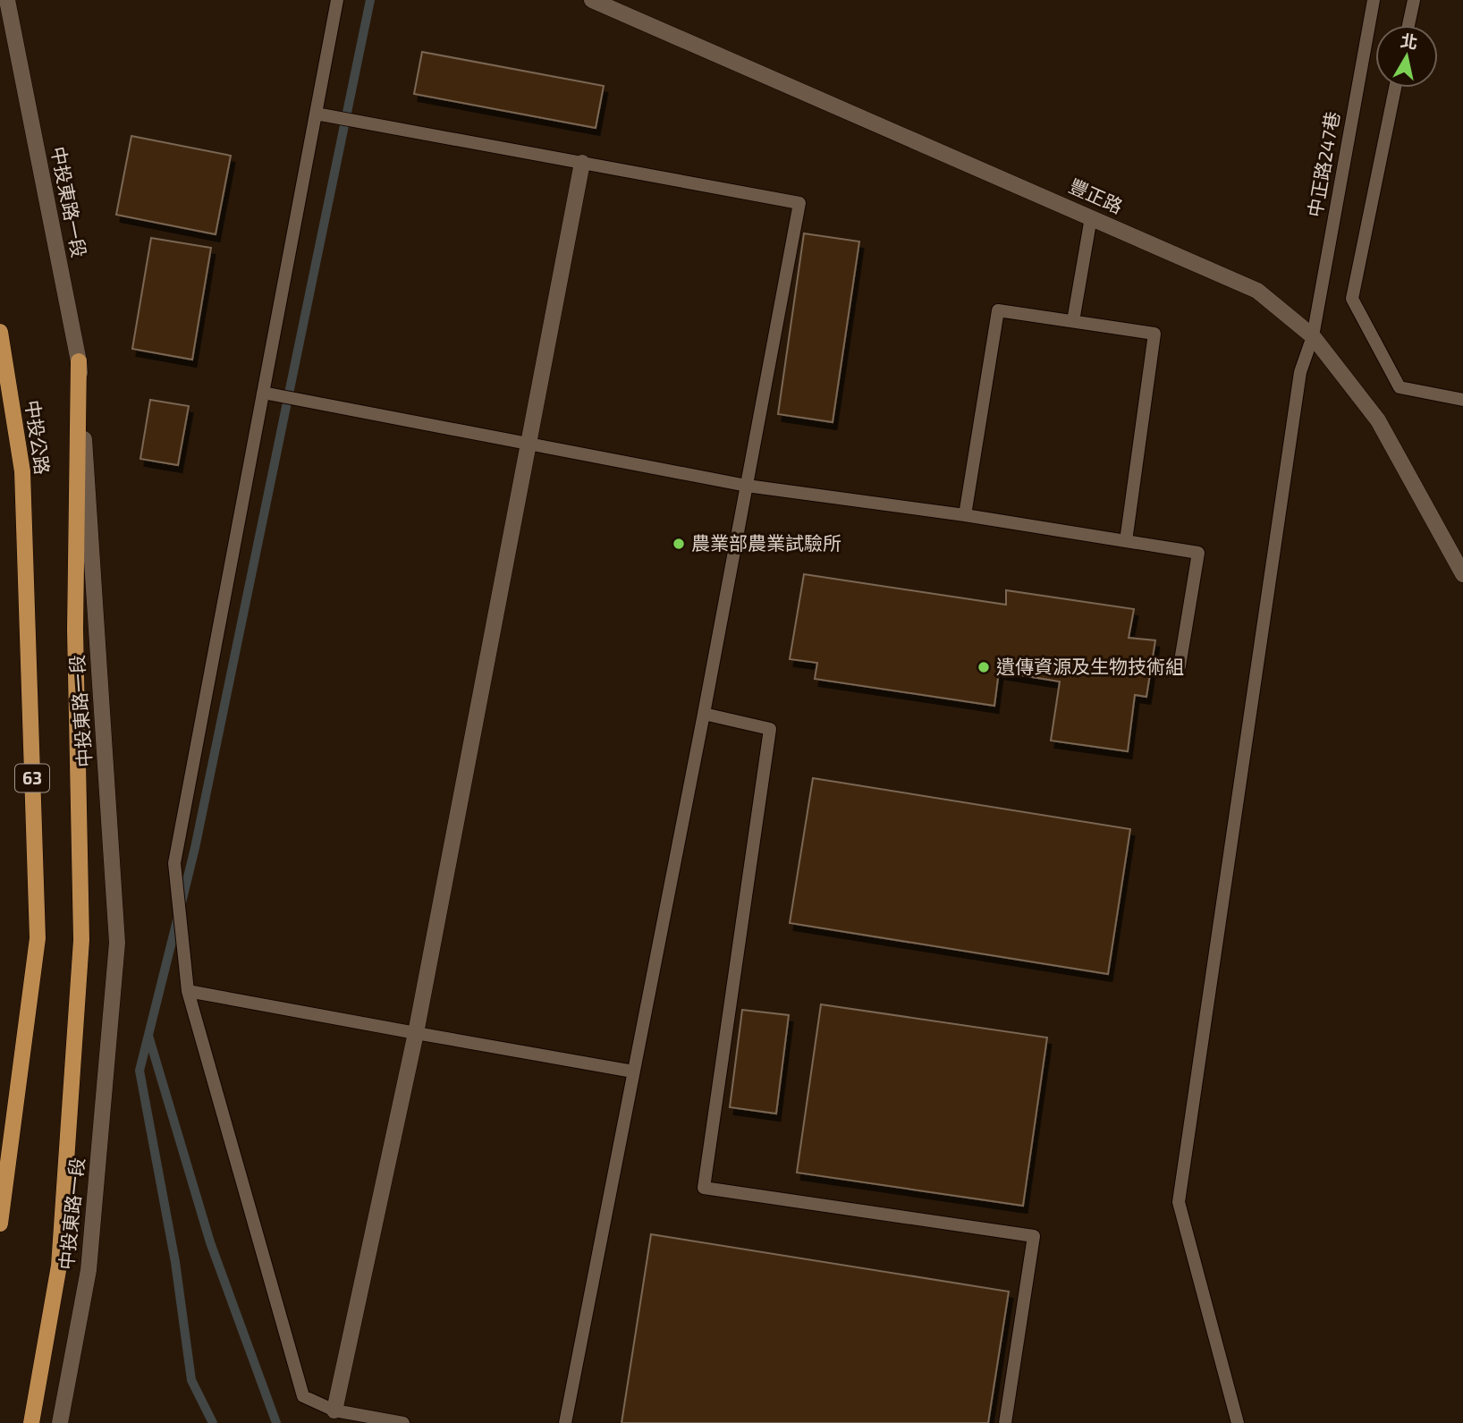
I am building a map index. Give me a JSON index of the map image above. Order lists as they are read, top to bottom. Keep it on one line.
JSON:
{"streets":{"main road":["中投公路","63"],"street":["豐正路","中投東路一段"],"lane":["中正路247巷"]},"crossings":[["中正路247巷","豐正路"]],"places":["農業部農業試驗所","遺傳資源及生物技術組"],"north":"top"}
